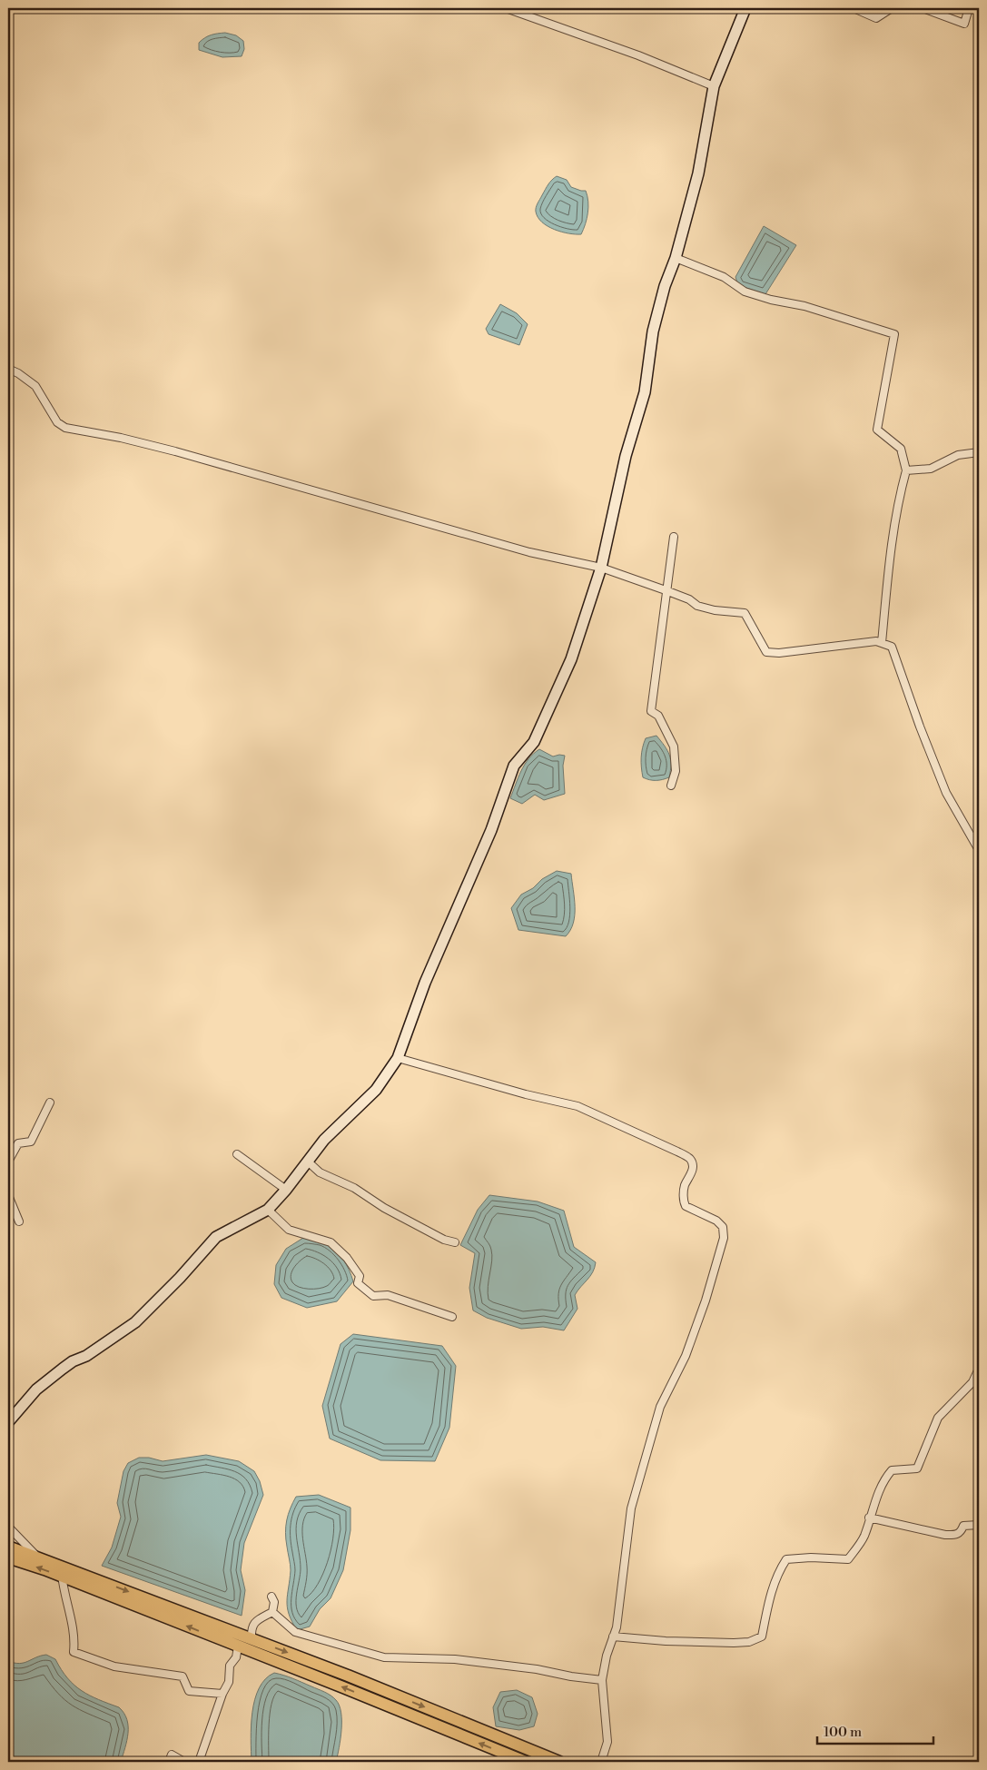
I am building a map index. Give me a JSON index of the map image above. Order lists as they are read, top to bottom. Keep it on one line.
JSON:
{"scale_bar":"100 m"}
